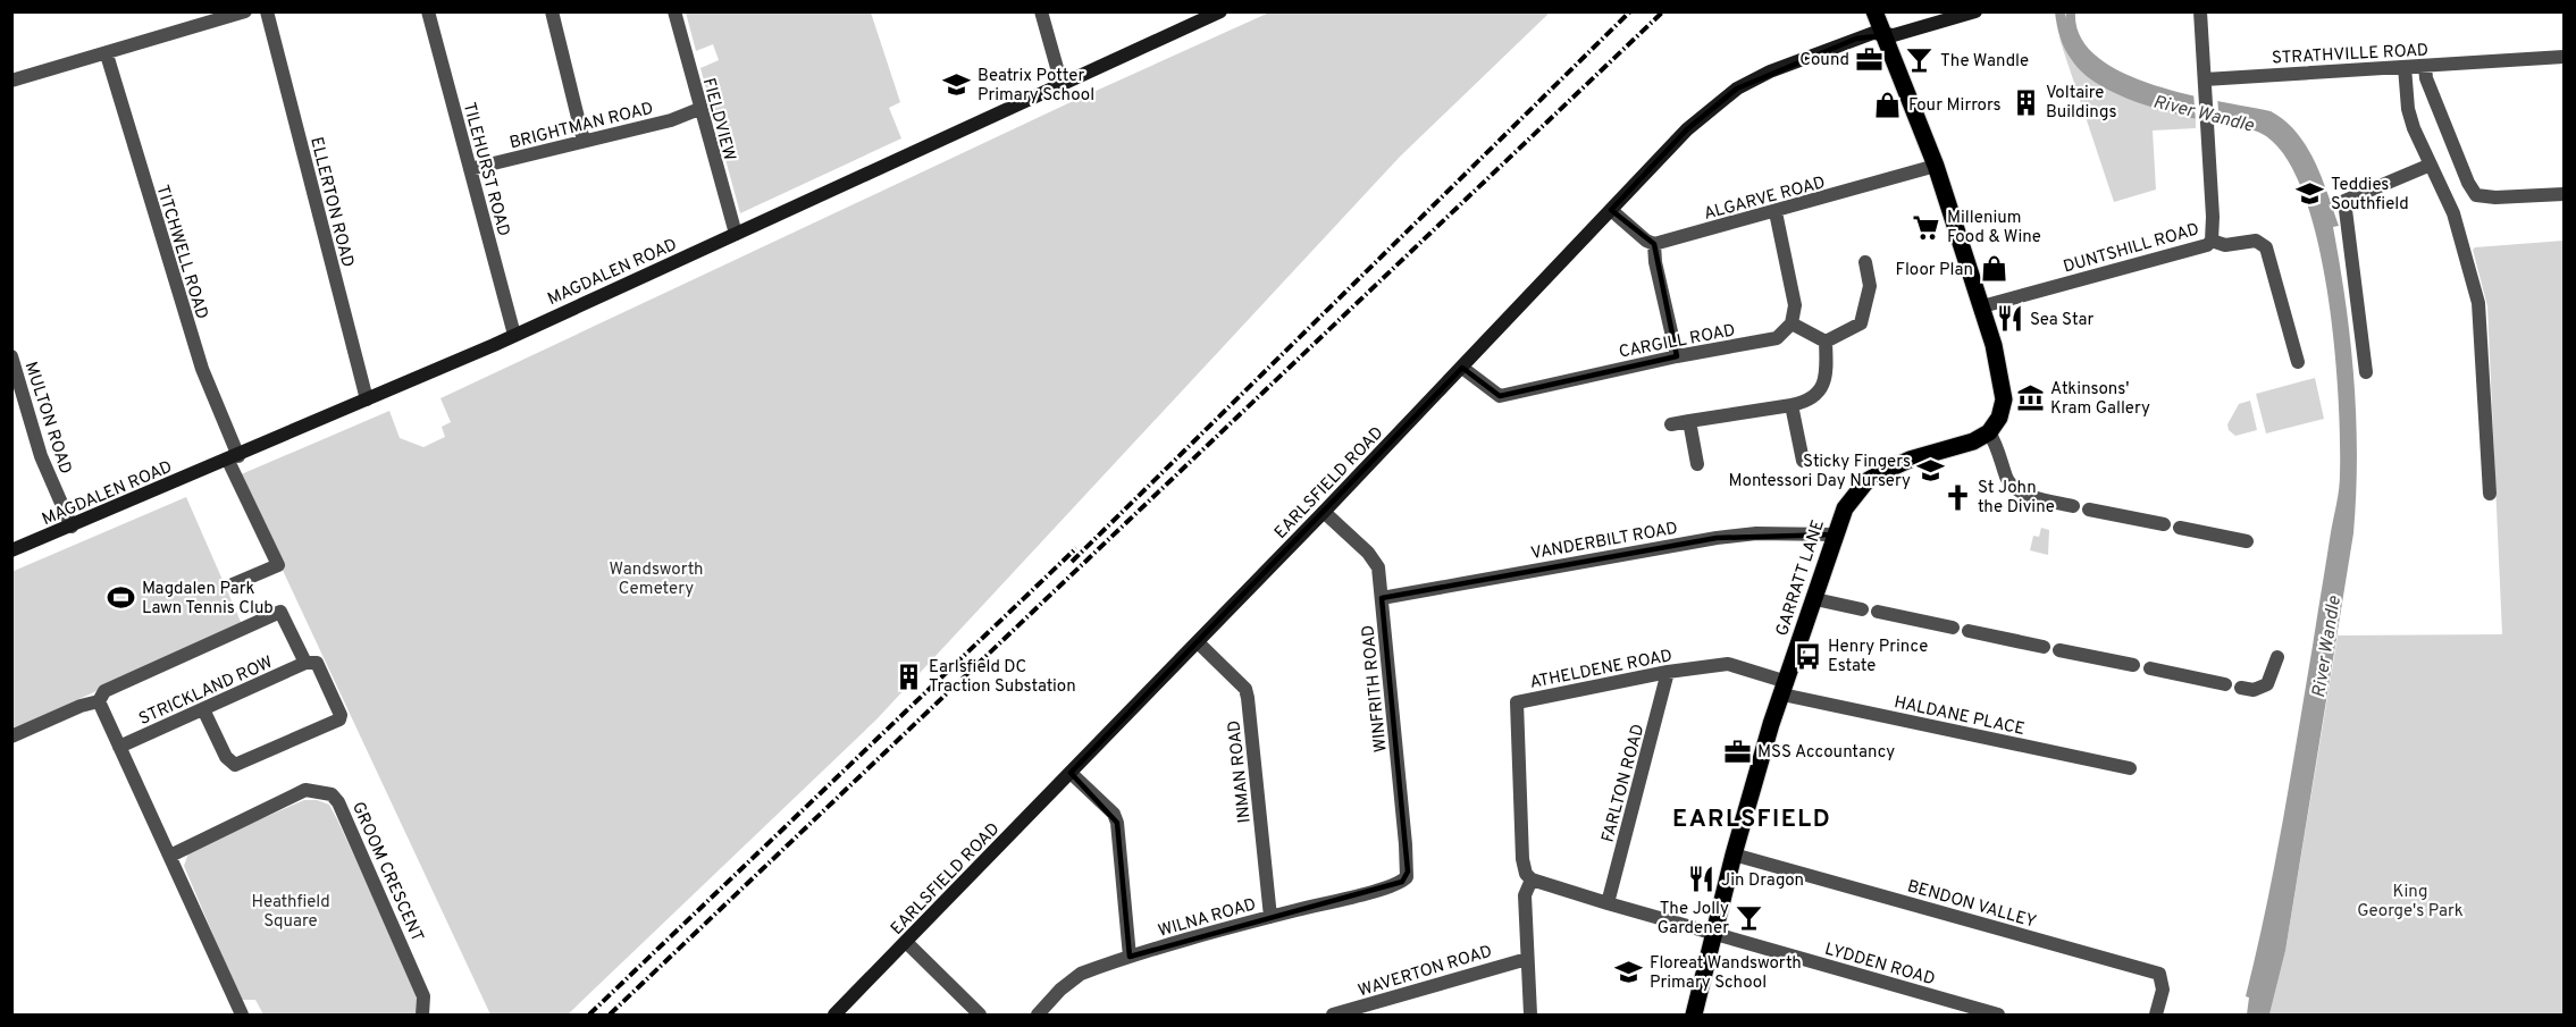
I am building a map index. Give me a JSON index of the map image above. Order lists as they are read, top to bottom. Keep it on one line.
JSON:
{"streets":{"main road":["MAGDALEN ROAD","EARLSFIELD ROAD","GARRATT LANE"],"street":["STRATHVILLE ROAD","FIELDVIEW","BRIGHTMAN ROAD","TILEHURST ROAD","ALGARVE ROAD","ELLERTON ROAD","DUNTSHILL ROAD","TITCHWELL ROAD","CARGILL ROAD","MULTON ROAD","VANDERBILT ROAD","ATHELDENE ROAD","WINFRITH ROAD","STRICKLAND ROW","HALDANE PLACE","INMAN ROAD","FARLTON ROAD","GROOM CRESCENT","BENDON VALLEY","WILNA ROAD","LYDDEN ROAD","WAVERTON ROAD"]},"crossings":[["STRATHVILLE ROAD","DUNTSHILL ROAD"],["FIELDVIEW","BRIGHTMAN ROAD"],["FIELDVIEW","MAGDALEN ROAD"],["BRIGHTMAN ROAD","TILEHURST ROAD"],["TILEHURST ROAD","MAGDALEN ROAD"],["ELLERTON ROAD","MAGDALEN ROAD"],["TITCHWELL ROAD","MAGDALEN ROAD"],["MAGDALEN ROAD","MULTON ROAD"],["CARGILL ROAD","EARLSFIELD ROAD"],["EARLSFIELD ROAD","WINFRITH ROAD"],["EARLSFIELD ROAD","INMAN ROAD"],["VANDERBILT ROAD","GARRATT LANE"],["VANDERBILT ROAD","WINFRITH ROAD"],["GARRATT LANE","ATHELDENE ROAD"],["GARRATT LANE","HALDANE PLACE"],["GARRATT LANE","BENDON VALLEY"],["GARRATT LANE","LYDDEN ROAD"],["ATHELDENE ROAD","HALDANE PLACE"],["ATHELDENE ROAD","FARLTON ROAD"],["ATHELDENE ROAD","WAVERTON ROAD"],["WINFRITH ROAD","WILNA ROAD"],["INMAN ROAD","WILNA ROAD"]],"districts":["EARLSFIELD"],"water":["River Wandle"],"parks":["Wandsworth Cemetery","King George's Park","Heathfield Square"],"places":{"office":["Cound","MSS Accountancy"],"bar":["The Wandle","The Jolly Gardener"],"school or university":["Beatrix Potter Primary School","Teddies Southfield","Sticky Fingers Montessori Day Nursery","Floreat Wandsworth Primary School"],"building":["Voltaire Buildings","Earlsfield DC Traction Substation"],"shop":["Four Mirrors","Floor Plan"],"supermarket":["Millenium Food & Wine"],"restaurant":["Sea Star","Jin Dragon"],"museum":["Atkinsons' Kram Gallery"],"church":["St John the Divine"],"sports":["Magdalen Park Lawn Tennis Club"],"bus stop":["Henry Prince Estate"]}}
